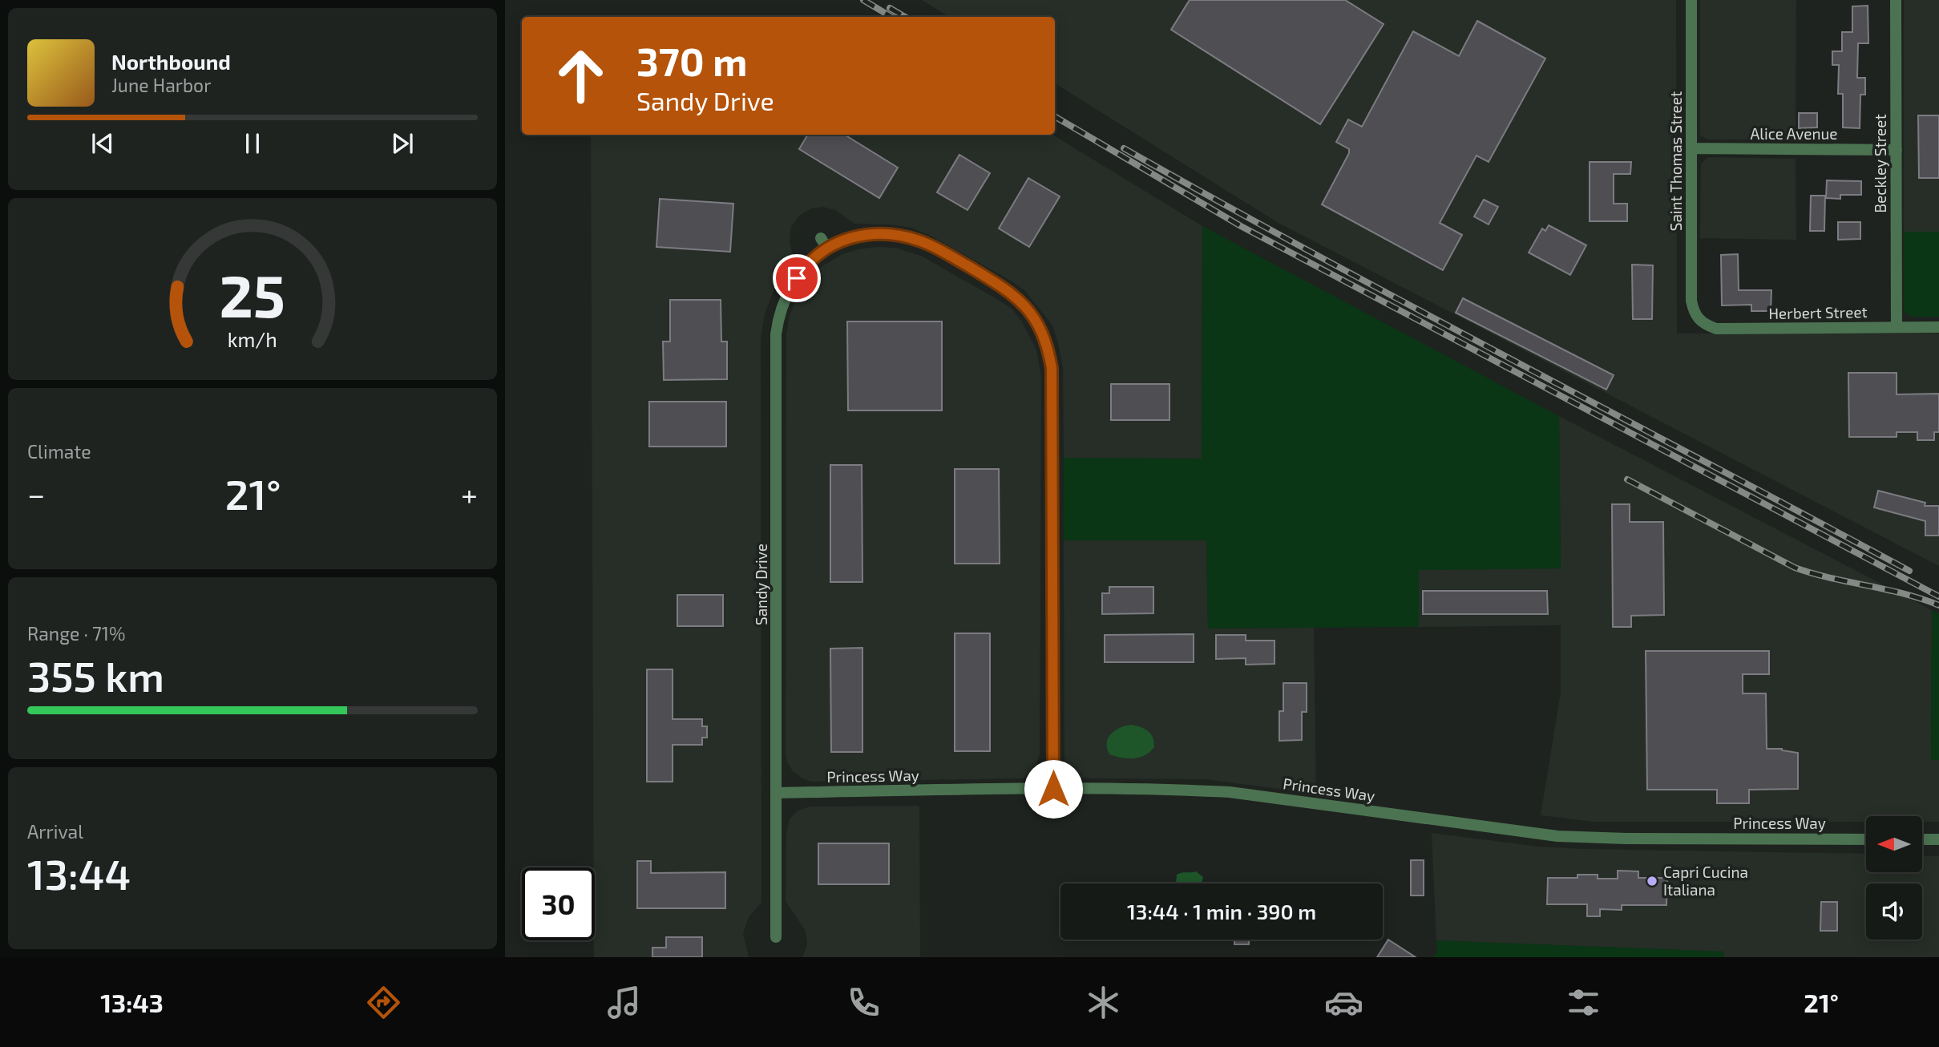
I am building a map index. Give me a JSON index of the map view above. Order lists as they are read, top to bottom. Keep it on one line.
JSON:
{"streets":{"street":["Alice Avenue","Saint Thomas Street","Beckley Street","Herbert Street","Sandy Drive","Princess Way"]},"crossings":[["Alice Avenue","Saint Thomas Street"],["Alice Avenue","Beckley Street"],["Saint Thomas Street","Herbert Street"],["Beckley Street","Herbert Street"],["Sandy Drive","Princess Way"]],"places":["Capri Cucina Italiana"],"north":"left","page":{"turn":["370 m","Sandy Drive"],"song":["Northbound","June Harbor"],"tile":["Climate",["Range · 71%","355 km"],["Arrival","13:44"]],"heat":["−","21°","+"],"limit":"30","trip":"13:44 · 1 min · 390 m","tabs":["13:43","21°"],"gauge":["25","km/h"]}}
